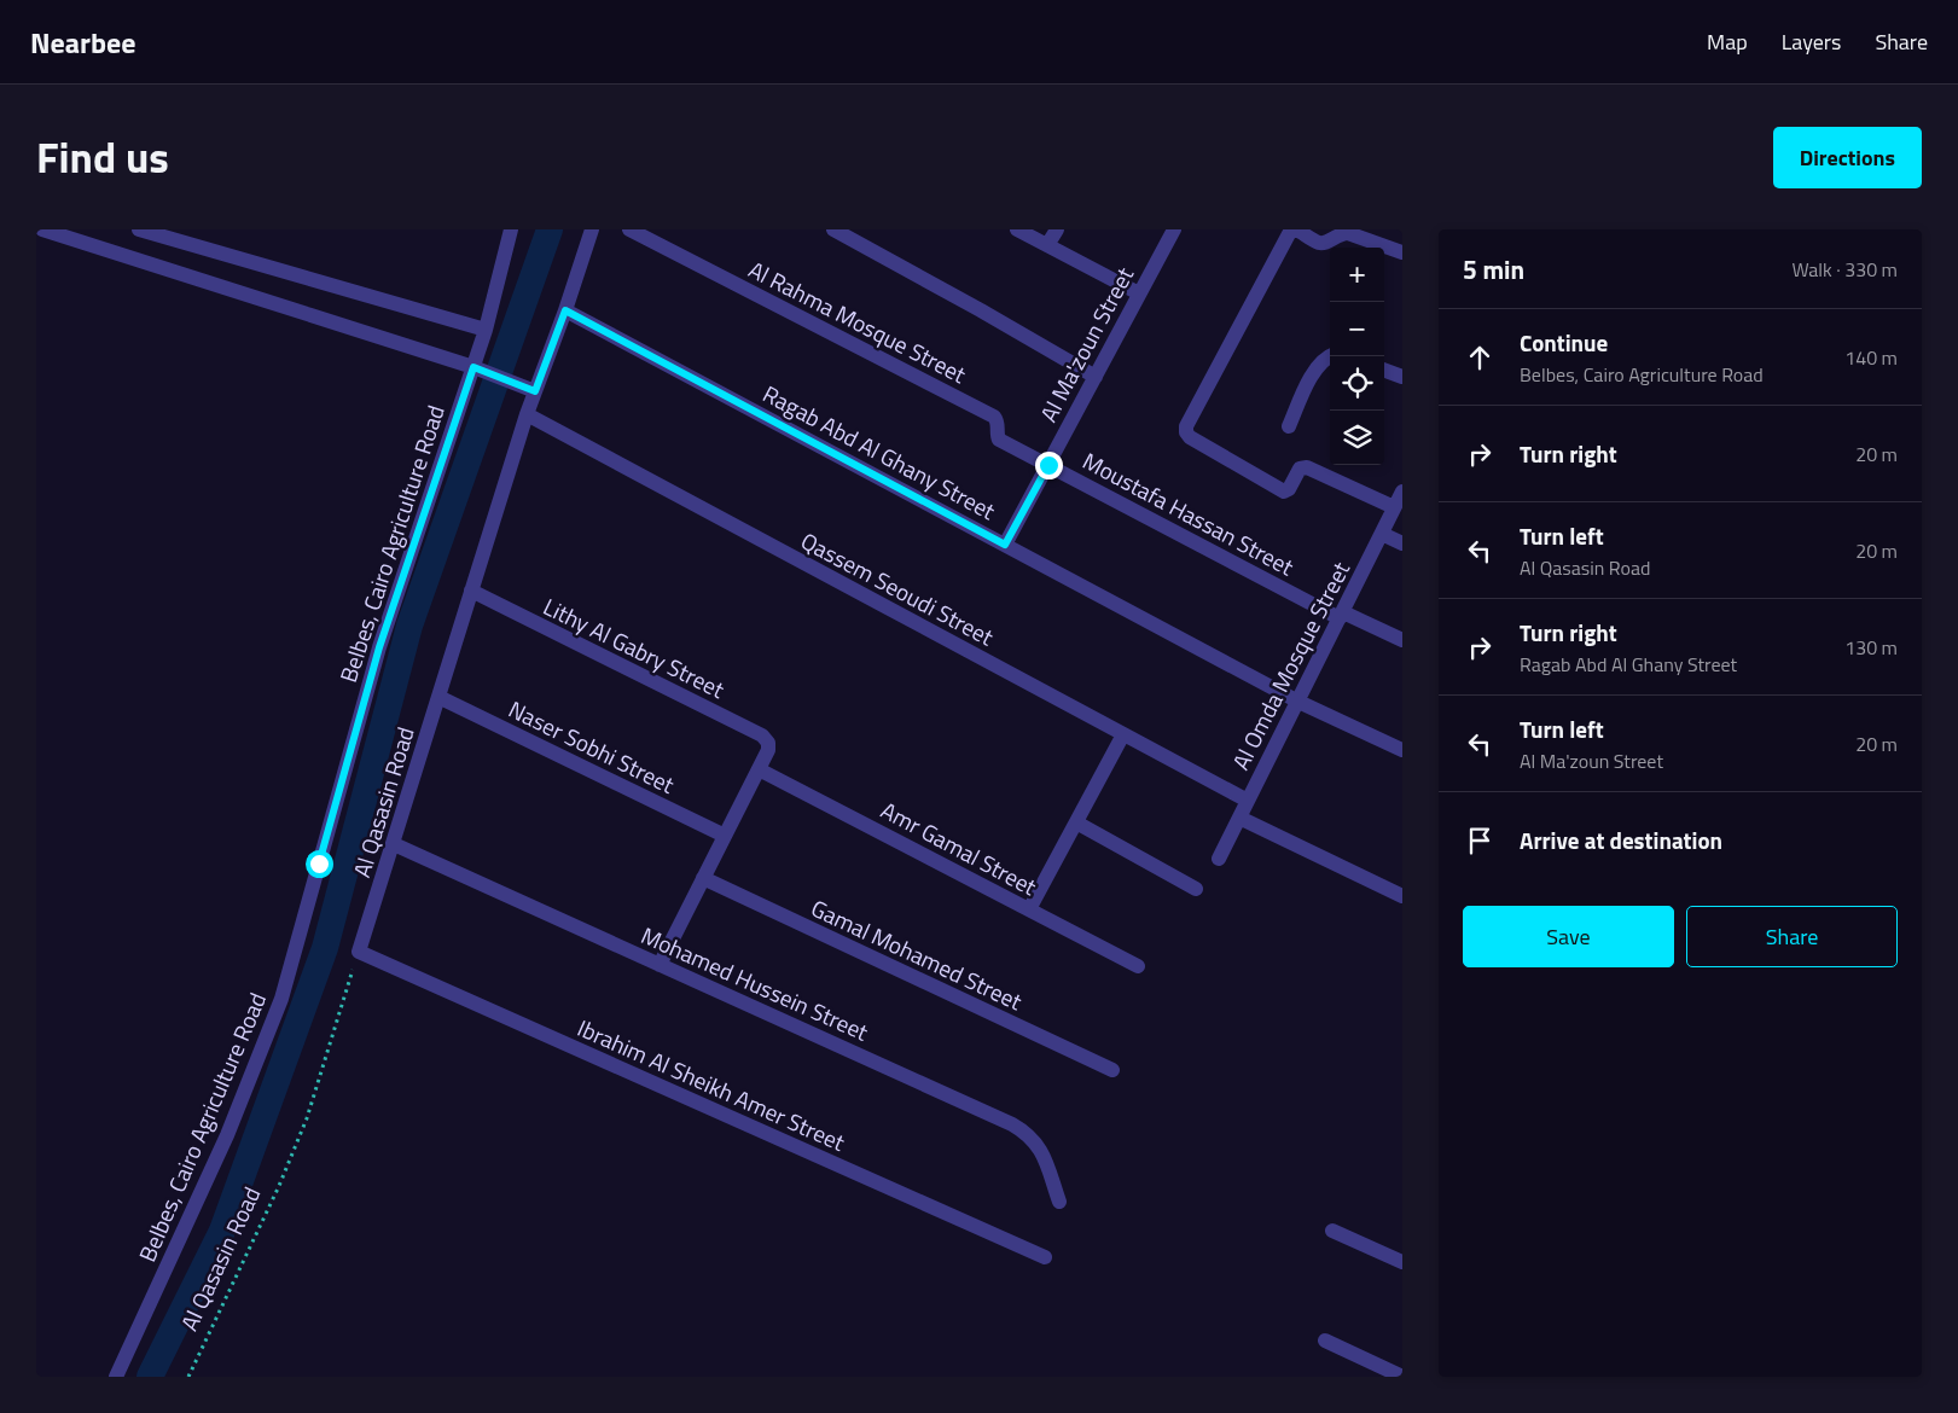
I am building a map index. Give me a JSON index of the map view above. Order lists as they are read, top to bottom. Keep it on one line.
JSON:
{"streets":{"street":["Al Rahma Mosque Street","Al Ma'zoun Street","Ragab Abd Al Ghany Street","Moustafa Hassan Street","Belbes, Cairo Agriculture Road","Qassem Seoudi Street","Lithy Al Gabry Street","Al Omda Mosque Street","Naser Sobhi Street","Al Qasasin Road","Amr Gamal Street","Gamal Mohamed Street","Mohamed Hussein Street","Ibrahim Al Sheikh Amer Street"]},"crossings":[["Al Rahma Mosque Street","Al Ma'zoun Street"],["Al Rahma Mosque Street","Moustafa Hassan Street"],["Al Ma'zoun Street","Ragab Abd Al Ghany Street"],["Al Ma'zoun Street","Moustafa Hassan Street"],["Ragab Abd Al Ghany Street","Al Omda Mosque Street"],["Ragab Abd Al Ghany Street","Al Qasasin Road"],["Moustafa Hassan Street","Al Omda Mosque Street"],["Qassem Seoudi Street","Al Omda Mosque Street"],["Qassem Seoudi Street","Al Qasasin Road"],["Lithy Al Gabry Street","Al Qasasin Road"],["Lithy Al Gabry Street","Amr Gamal Street"],["Naser Sobhi Street","Al Qasasin Road"],["Al Qasasin Road","Mohamed Hussein Street"],["Al Qasasin Road","Ibrahim Al Sheikh Amer Street"]],"page":{"header":"Nearbee","nav":["Map","Layers","Share"],"title":"Find us","buttons":["Directions",["Save","Share"]],"heading":["5 min","Walk · 330 m"],"map_buttons":["+","−"],"list":[["Continue","Belbes, Cairo Agriculture Road","140 m"],["Turn right","20 m"],["Turn left","Al Qasasin Road","20 m"],["Turn right","Ragab Abd Al Ghany Street","130 m"],["Turn left","Al Ma'zoun Street","20 m"],"Arrive at destination"]}}
